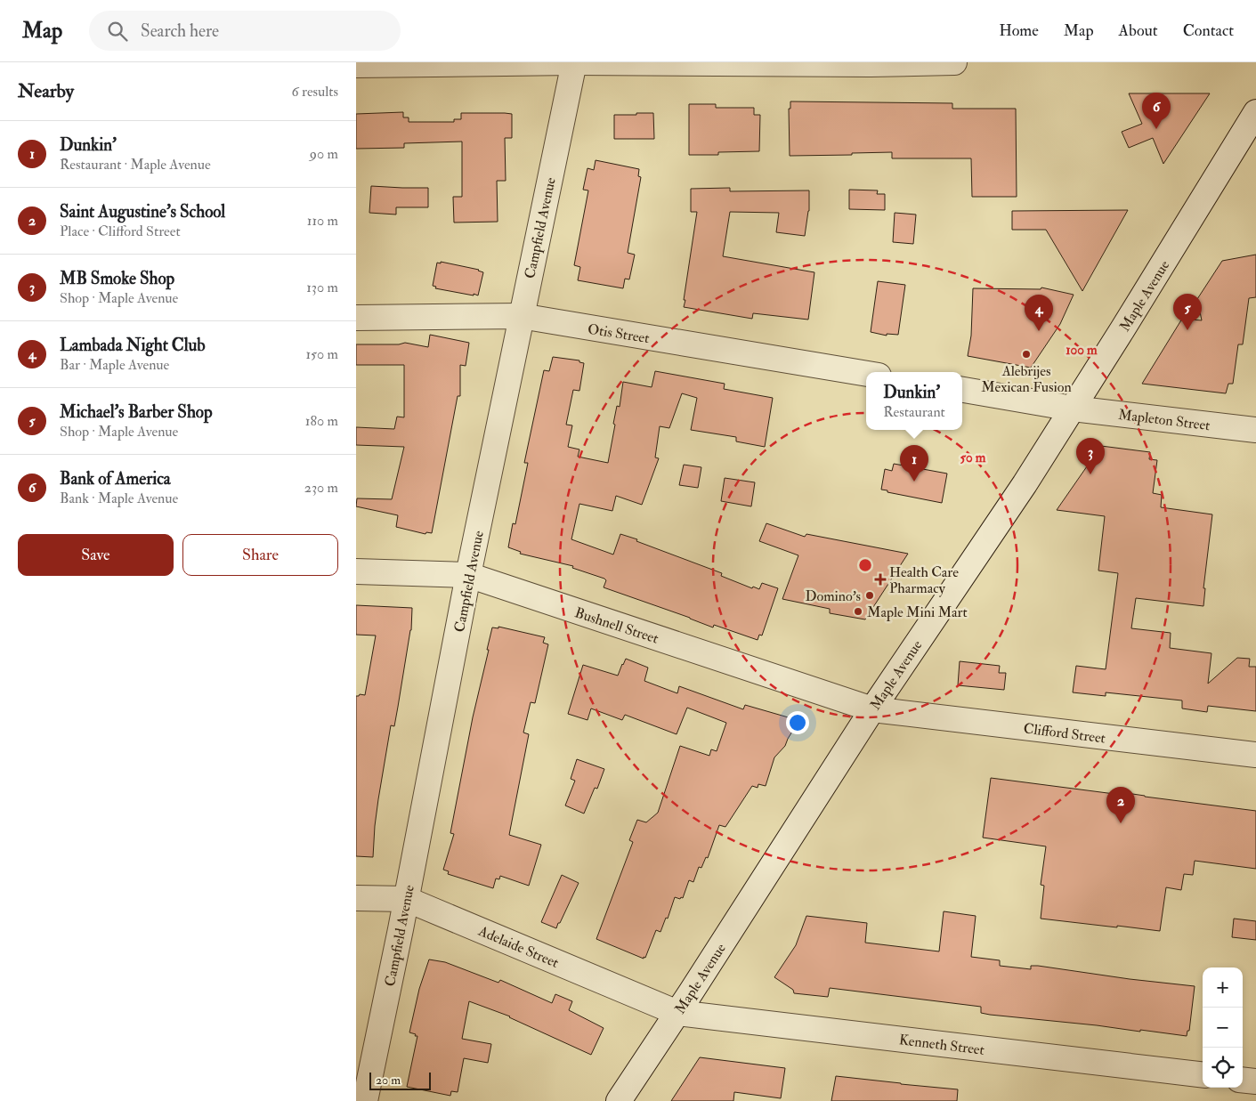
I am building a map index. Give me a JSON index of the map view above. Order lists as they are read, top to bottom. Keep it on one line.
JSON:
{"streets":{"street":["Campfield Avenue","Maple Avenue","Otis Street","Mapleton Street","Bushnell Street","Clifford Street","Adelaide Street","Kenneth Street"]},"crossings":[["Campfield Avenue","Otis Street"],["Campfield Avenue","Bushnell Street"],["Campfield Avenue","Adelaide Street"],["Maple Avenue","Mapleton Street"],["Maple Avenue","Bushnell Street"],["Maple Avenue","Clifford Street"],["Maple Avenue","Adelaide Street"],["Maple Avenue","Kenneth Street"],["Bushnell Street","Clifford Street"],["Adelaide Street","Kenneth Street"]],"places":{"other":["Alebrijes Mexican Fusion","Domino's","Maple Mini Mart"],"health":["Health Care Pharmacy"]},"scale_bar":"20 m","page":{"header":"Map","search":"Search here","nav":["Home","Map","About","Contact"],"heading":["Nearby","6 results"],"pins":["6","5","4","3","1","2"],"list":[{"mark":"1","name":"Dunkin'","note":"Restaurant · Maple Avenue","value":"90 m"},{"mark":"2","name":"Saint Augustine's School","note":"Place · Clifford Street","value":"110 m"},{"mark":"3","name":"MB Smoke Shop","note":"Shop · Maple Avenue","value":"130 m"},{"mark":"4","name":"Lambada Night Club","note":"Bar · Maple Avenue","value":"150 m"},{"mark":"5","name":"Michael's Barber Shop","note":"Shop · Maple Avenue","value":"180 m"},{"mark":"6","name":"Bank of America","note":"Bank · Maple Avenue","value":"230 m"}],"popup":["Dunkin'","Restaurant"],"buttons":["Save","Share"],"map_buttons":["+","−"],"scale":"20 m"},"rings":["100 m","50 m"]}
